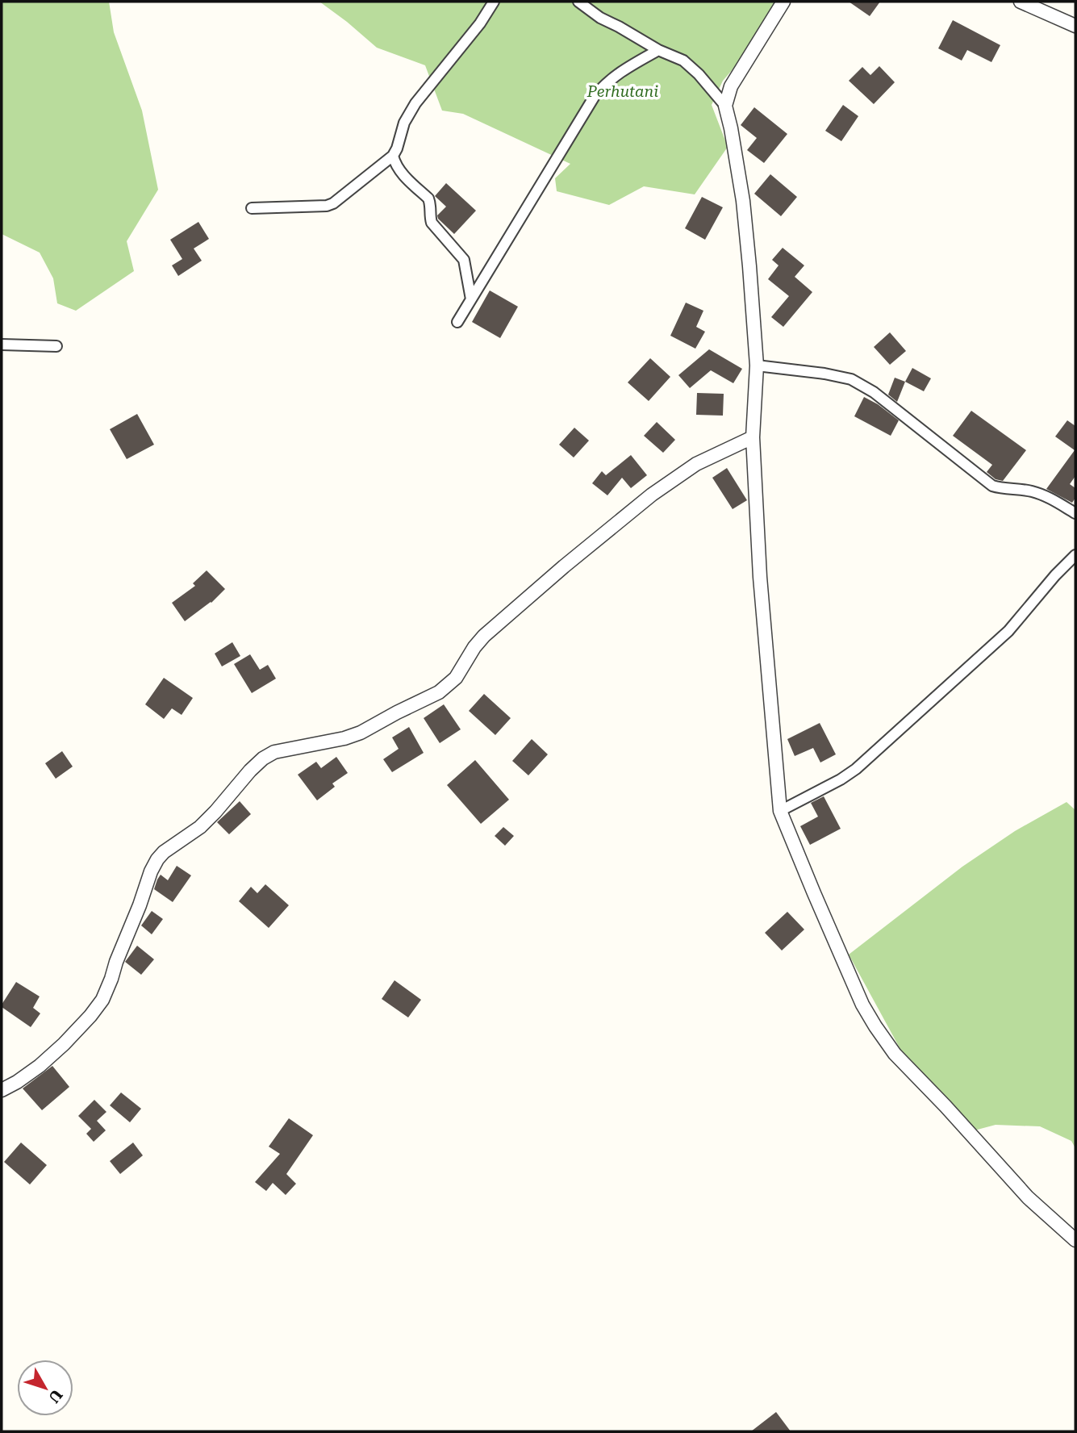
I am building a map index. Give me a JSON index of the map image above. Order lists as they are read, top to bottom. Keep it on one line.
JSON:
{"parks":["Perhutani"],"north":"bottom right"}
